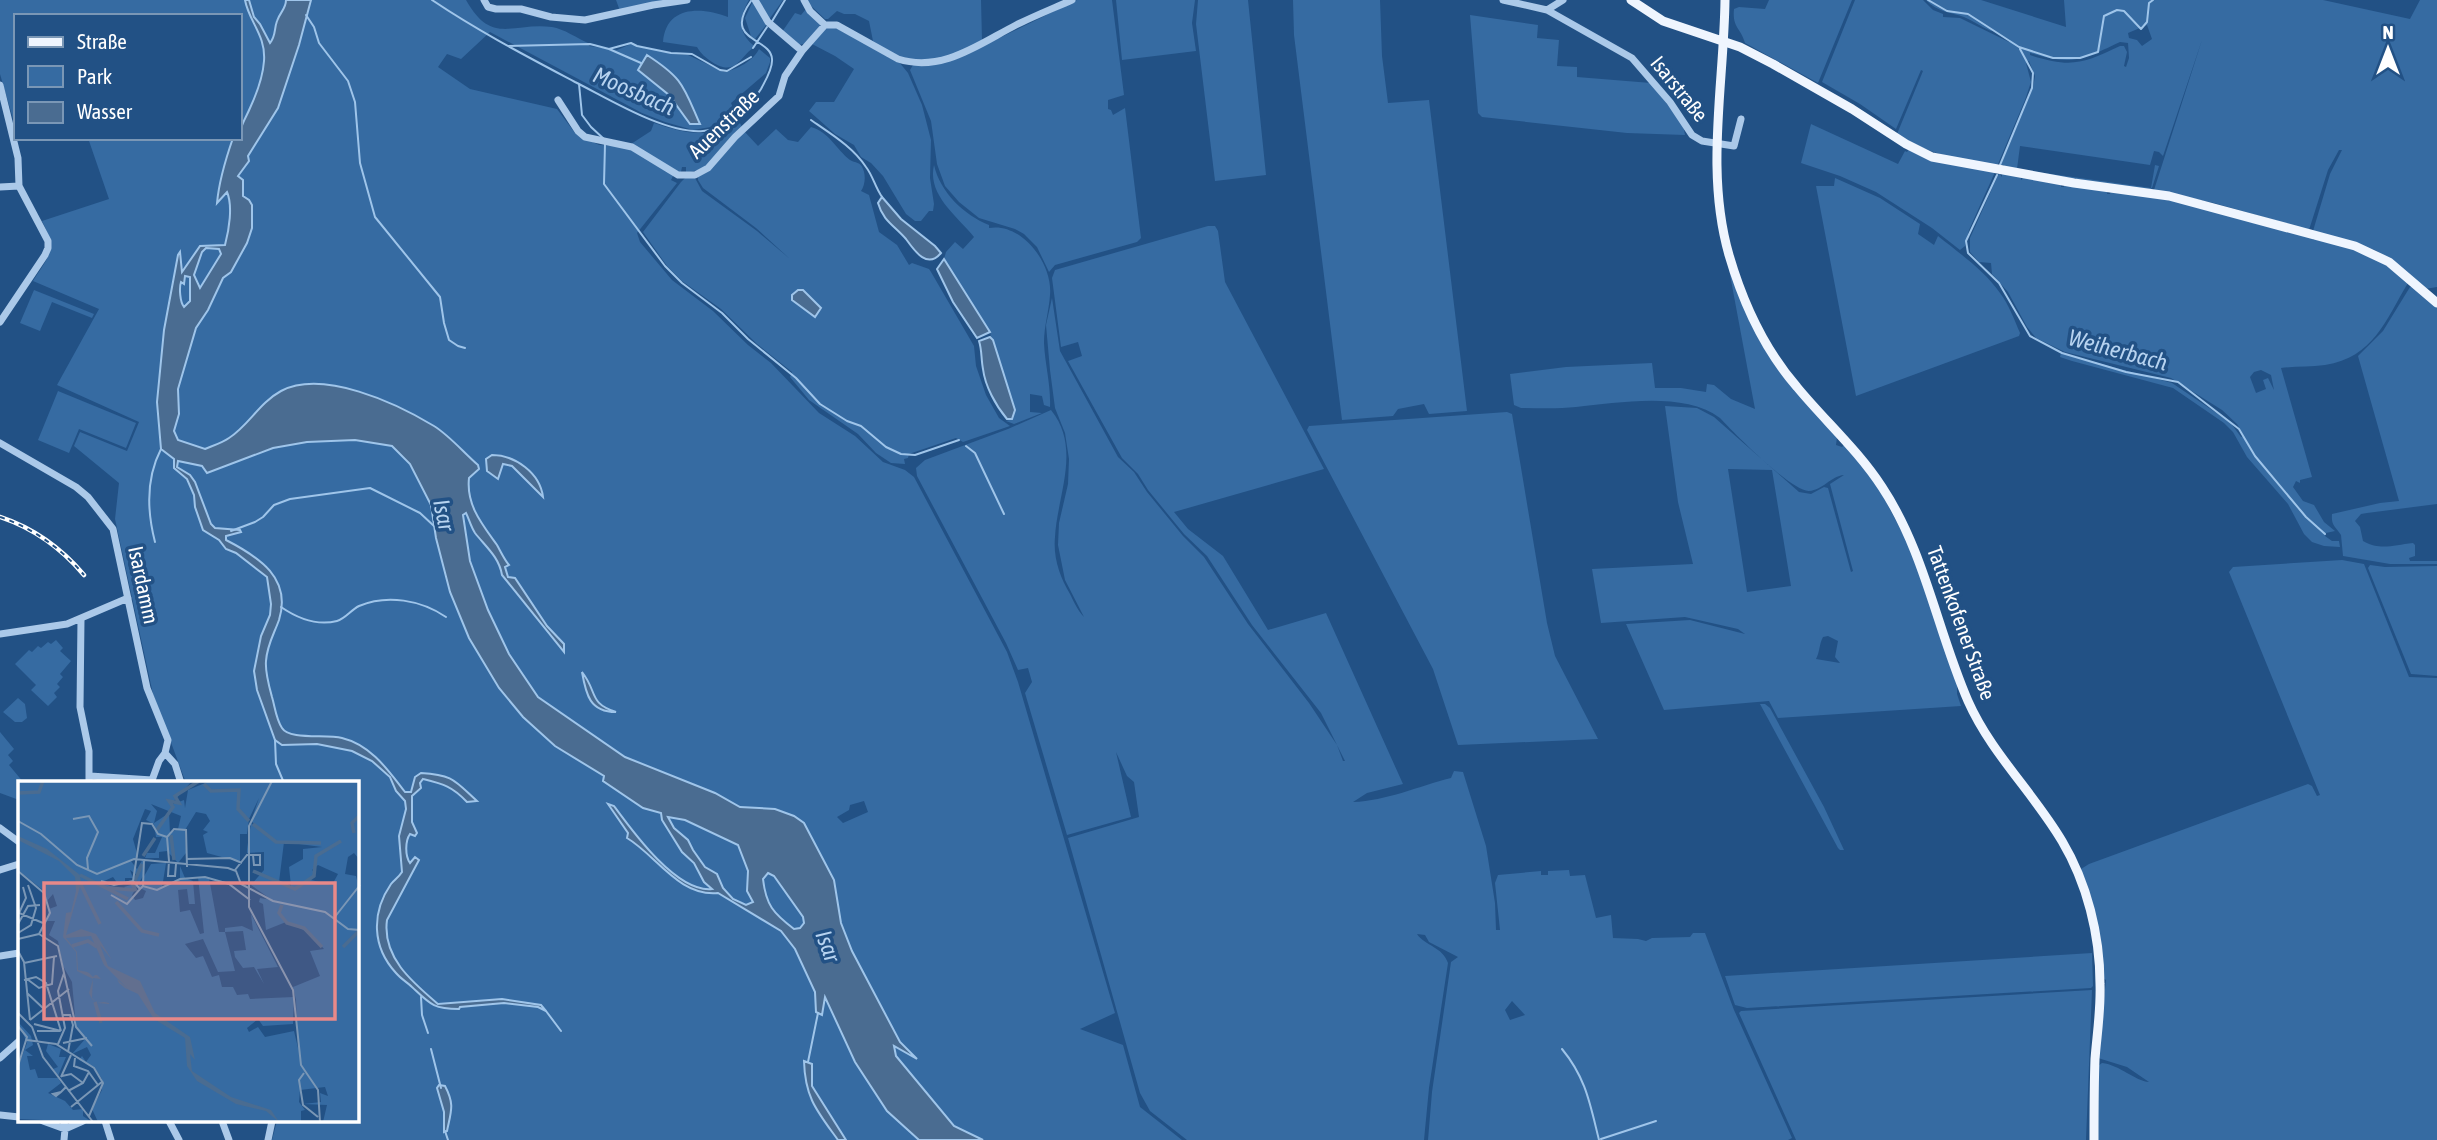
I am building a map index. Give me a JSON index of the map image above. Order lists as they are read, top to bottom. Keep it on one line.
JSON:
{"streets":{"main road":["Tattenkofener Straße"],"street":["Isarstraße","Auenstraße","Isardamm"]},"crossings":[["Isarstraße","Tattenkofener Straße"]],"water":["Moosbach","Weiherbach","Isar"],"legend":["Straße","Park","Wasser"],"north":"top"}
